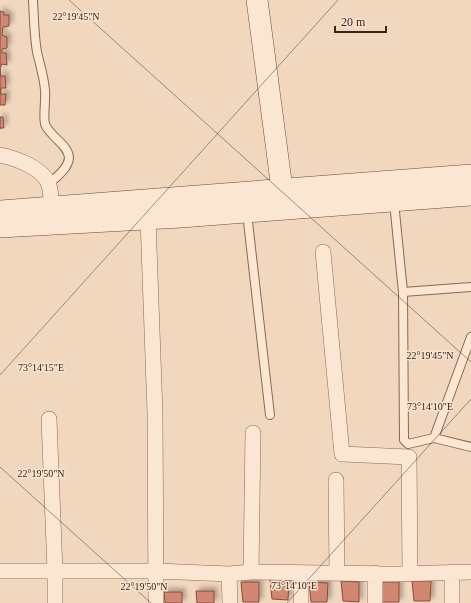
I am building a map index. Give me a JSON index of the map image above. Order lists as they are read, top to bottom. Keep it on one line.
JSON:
{"scale_bar":"20 m","coordinates":["22°19'45\"N","73°14'15\"E","73°14'10\"E","22°19'50\"N"]}
